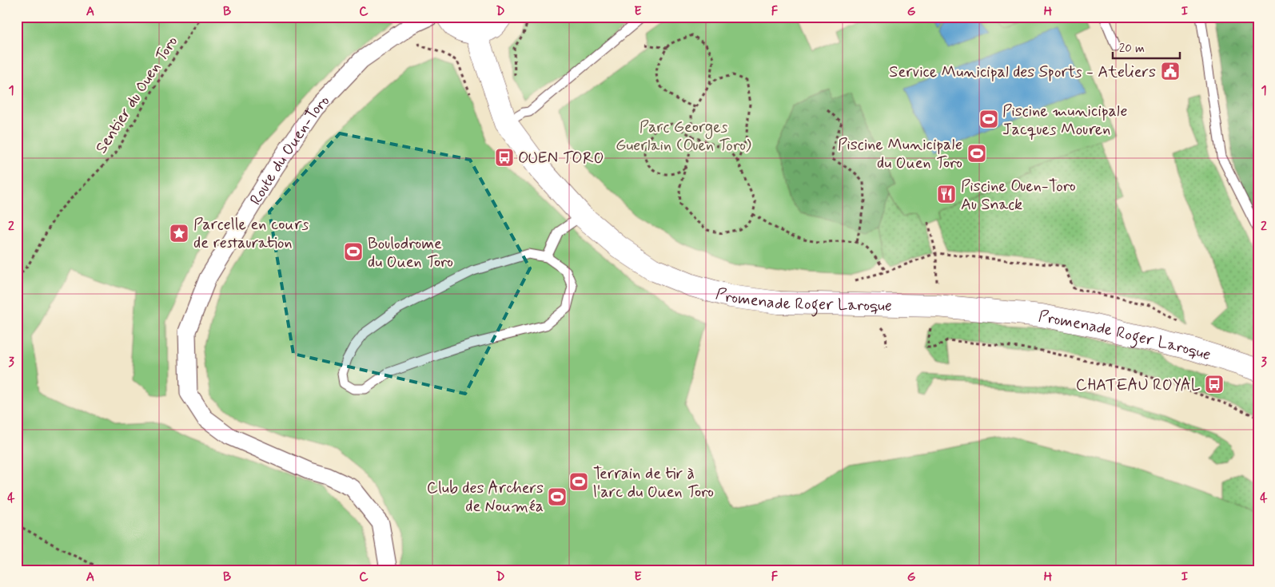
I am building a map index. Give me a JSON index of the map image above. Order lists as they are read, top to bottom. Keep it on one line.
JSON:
{"streets":{"main road":["Promenade Roger Laroque"],"street":["Route du Ouen-Toro"],"path":["Sentier du Ouen Toro"]},"parks":["Parc Georges Guerlain (Ouen Toro)"],"places":{"public building":["Service Municipal des Sports - Ateliers"],"sports":["Piscine municipale Jacques Mouren","Piscine Municipale du Ouen Toro","Boulodrome du Ouen Toro","Terrain de tir à l'arc du Ouen Toro","Club des Archers de Nouméa"],"bus stop":["OUEN TORO","CHATEAU ROYAL"],"restaurant":["Piscine Ouen-Toro Au Snack"],"place":["Parcelle en cours de restauration"]},"scale_bar":"20 m","grid":{"columns":["A","B","C","D","E","F","G","H","I"],"rows":["1","2","3","4"]}}
